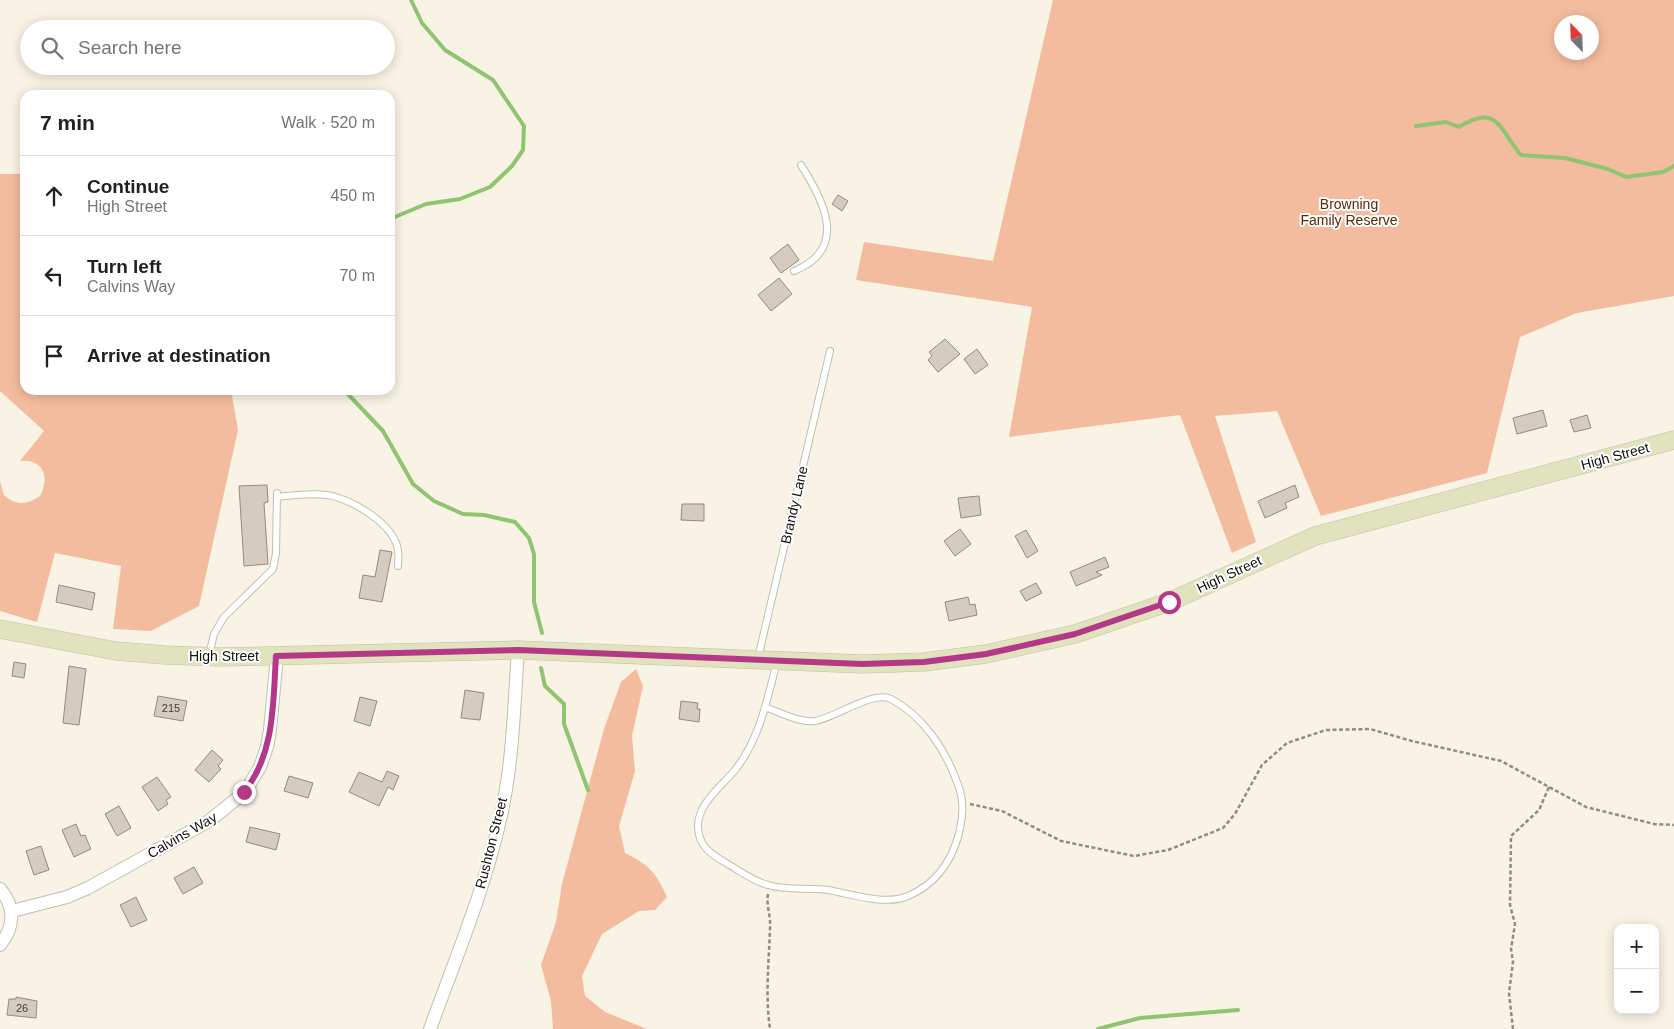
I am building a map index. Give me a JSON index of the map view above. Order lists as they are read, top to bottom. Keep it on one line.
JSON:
{"streets":{"street":["High Street","Calvins Way","Rushton Street"],"lane":["Brandy Lane"]},"crossings":[["High Street","Brandy Lane"],["High Street","Calvins Way"],["High Street","Rushton Street"]],"parks":["Browning Family Reserve"],"house_numbers":["215","26"],"north":"top left","page":{"search":"Search here","heading":["7 min","Walk · 520 m"],"list":[["Continue","High Street","450 m"],["Turn left","Calvins Way","70 m"],"Arrive at destination"],"map_buttons":["+","−"]}}
